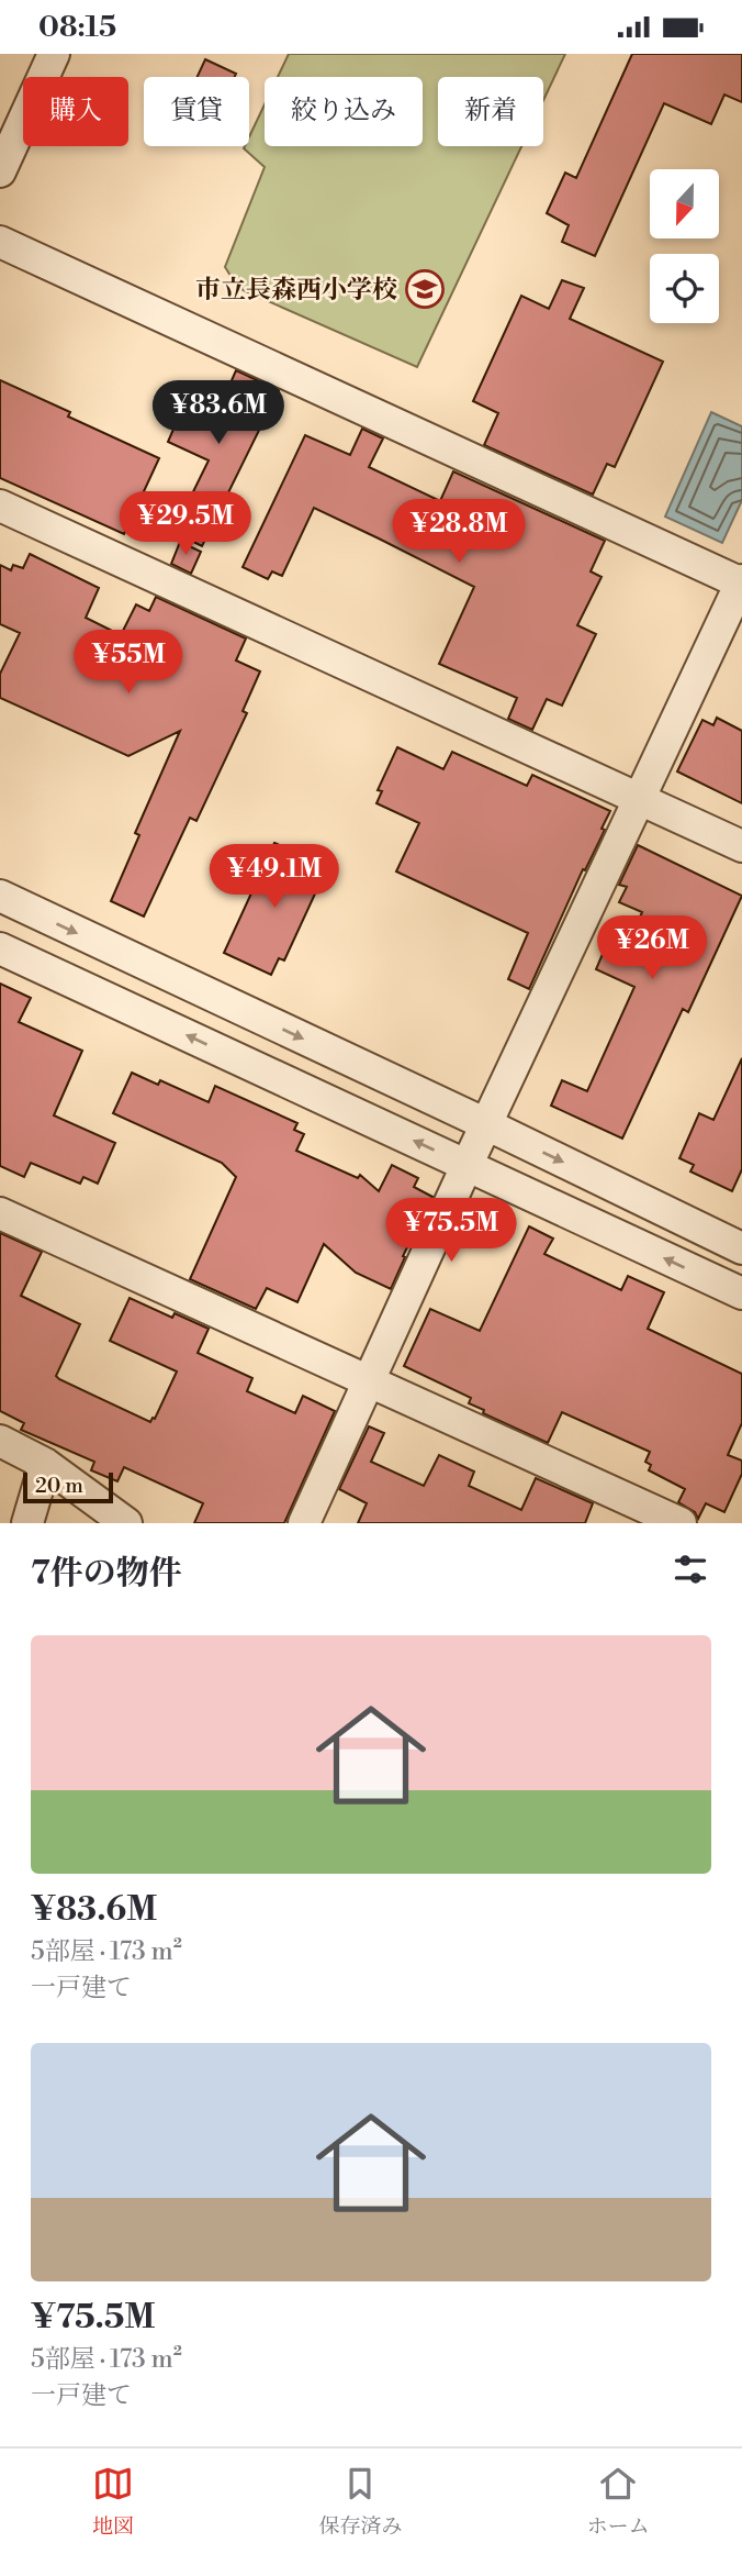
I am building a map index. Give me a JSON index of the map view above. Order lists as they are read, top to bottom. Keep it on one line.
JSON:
{"places":{"school or university":["市立長森西小学校"]},"scale_bar":"20 m","north":"bottom","page":{"status":"08:15","chip":["購入","賃貸","絞り込み","新着"],"price":["¥83.6M","¥29.5M","¥28.8M","¥55M","¥49.1M","¥26M","¥75.5M"],"scale":"20 m","heading":"7件の物件","list":[{"name":"¥83.6M","note":"5部屋 · 173 m² · 一戸建て"},{"name":"¥75.5M","note":"5部屋 · 173 m² · 一戸建て"}],"tabs":["地図","保存済み","ホーム"]}}
